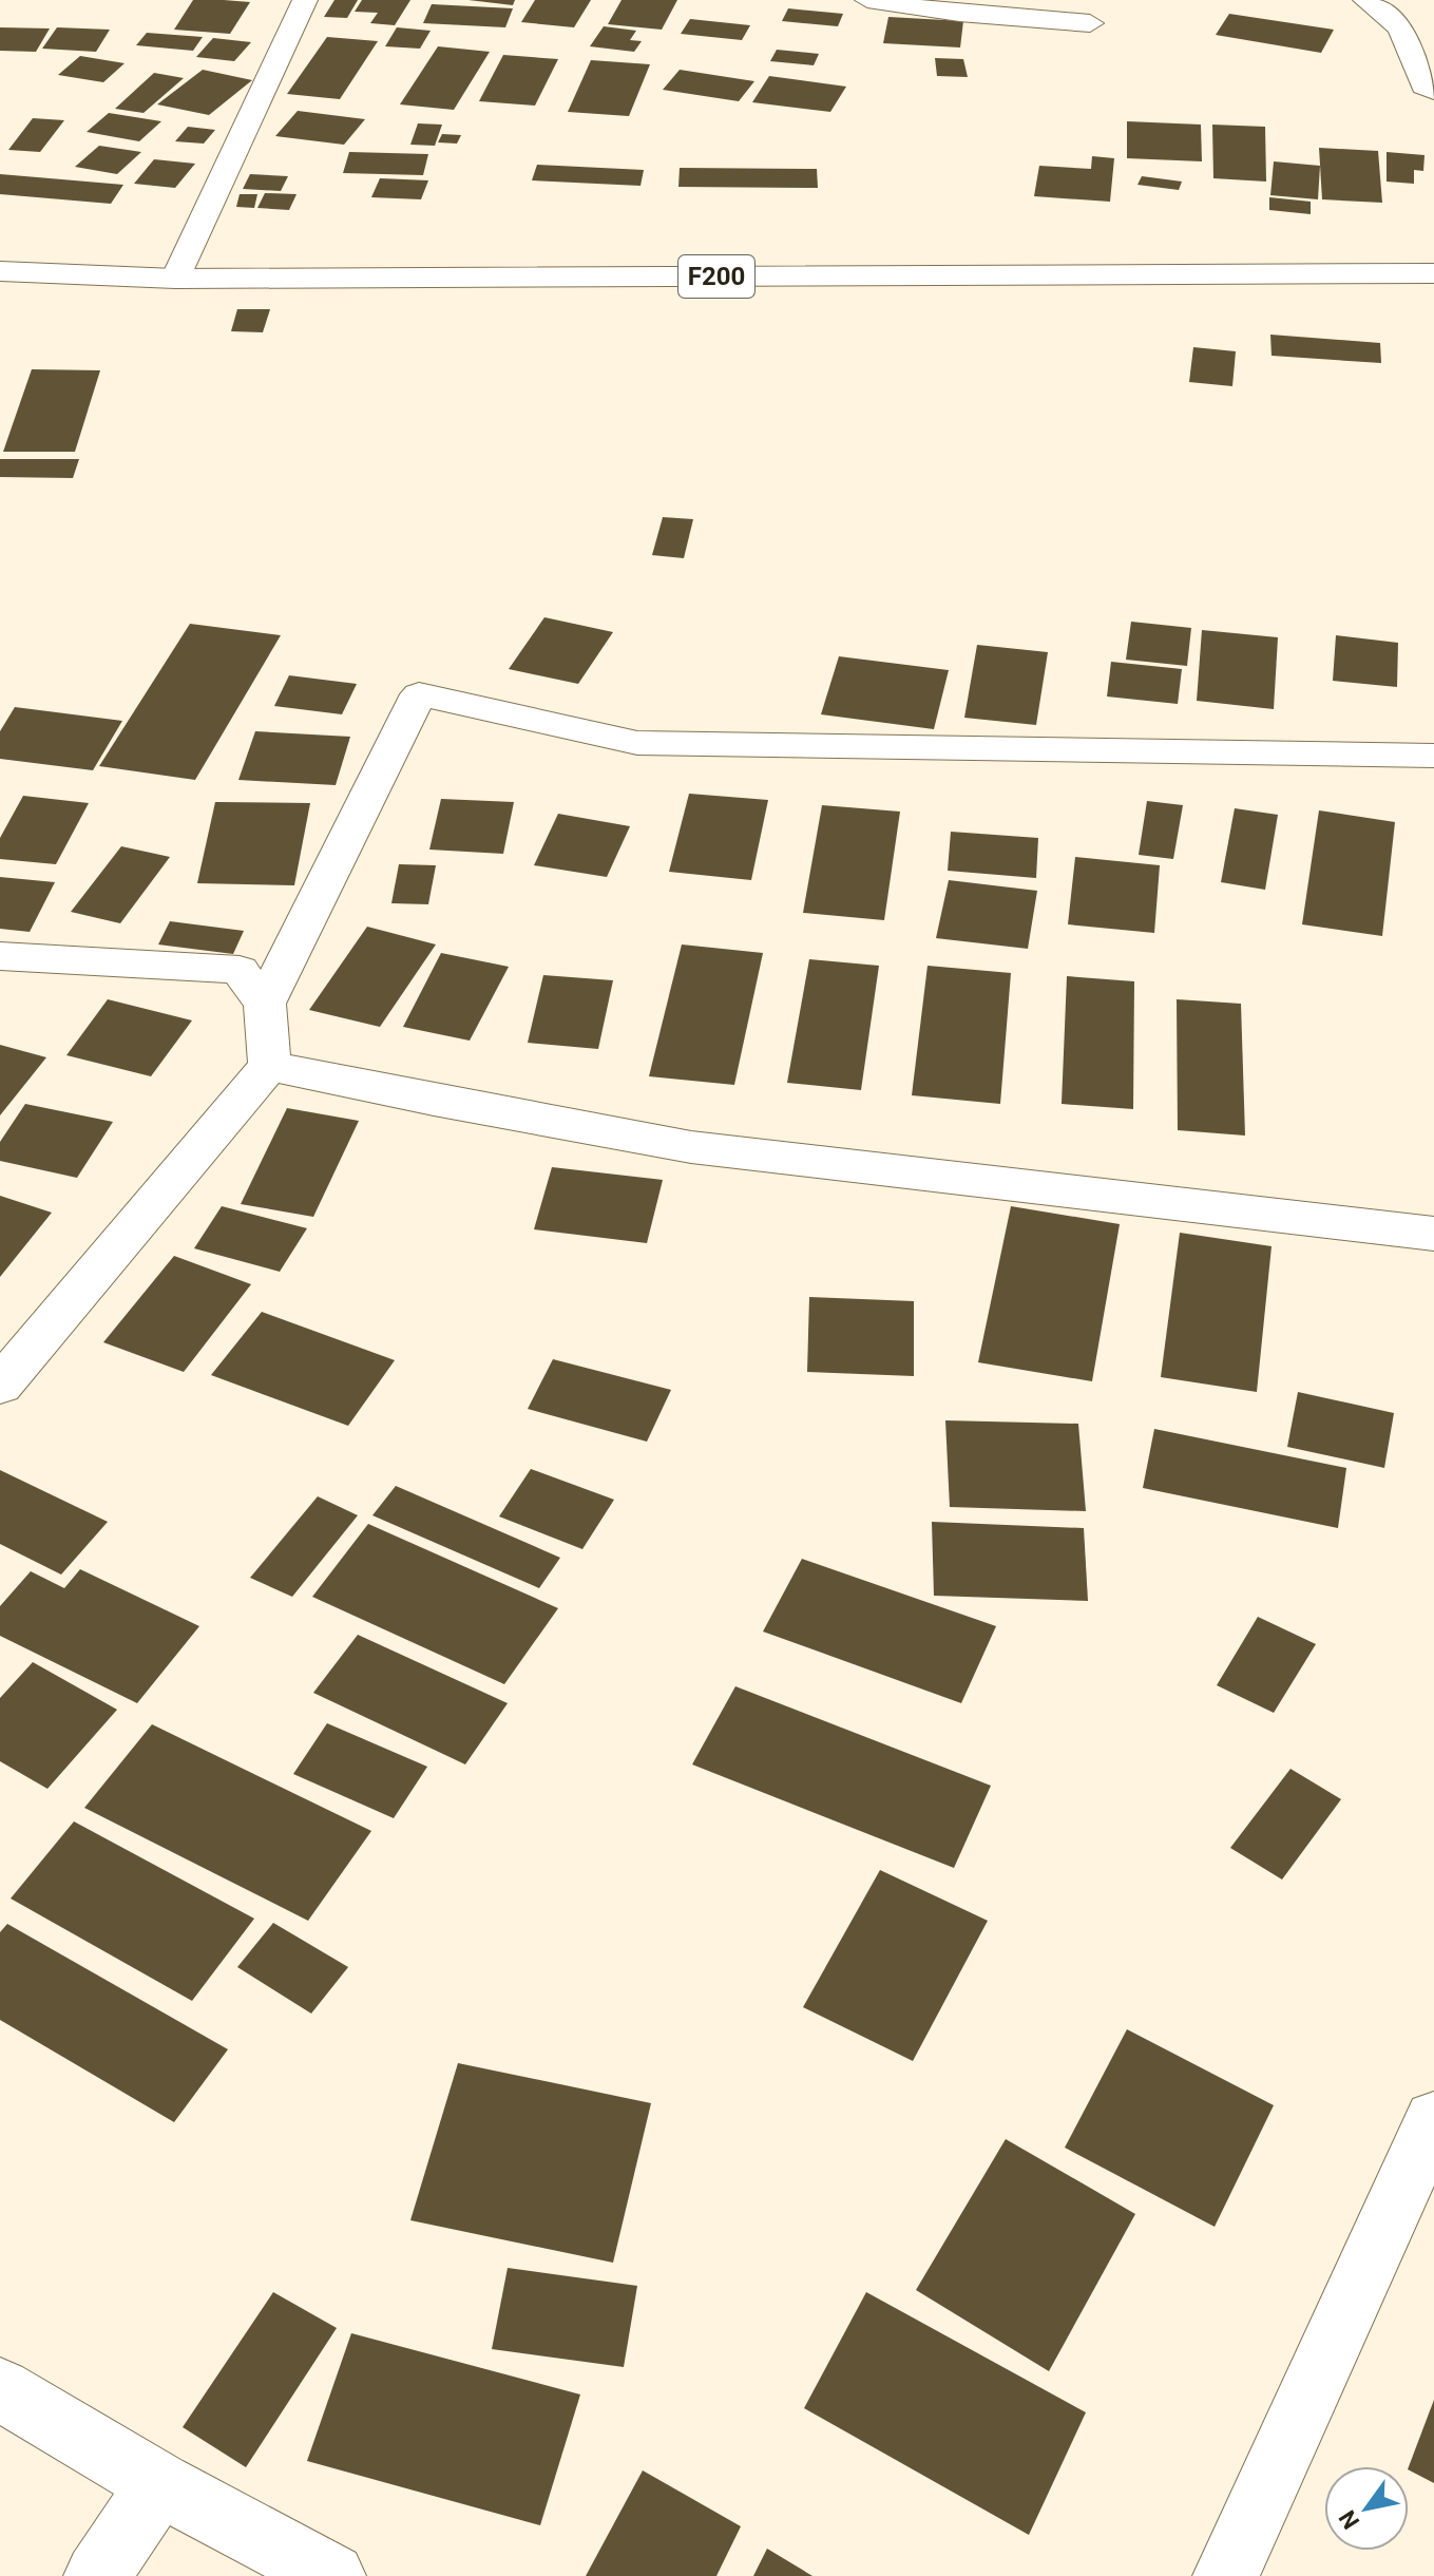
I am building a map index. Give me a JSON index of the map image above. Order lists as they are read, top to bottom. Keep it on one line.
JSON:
{"streets":{"street":["F200"]},"north":"bottom left"}
